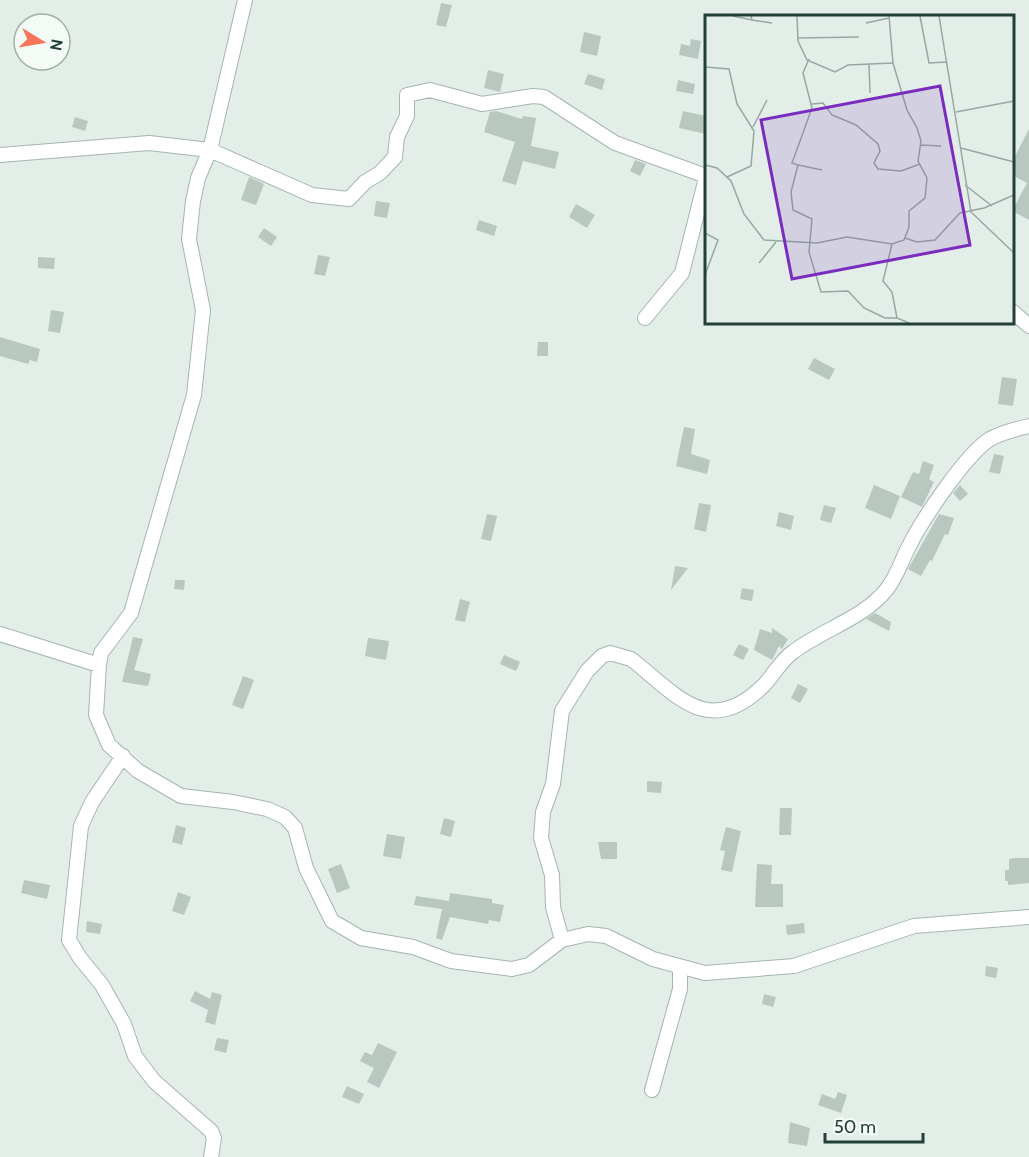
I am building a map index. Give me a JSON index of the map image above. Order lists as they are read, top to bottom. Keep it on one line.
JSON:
{"scale_bar":"50 m","north":"right"}
